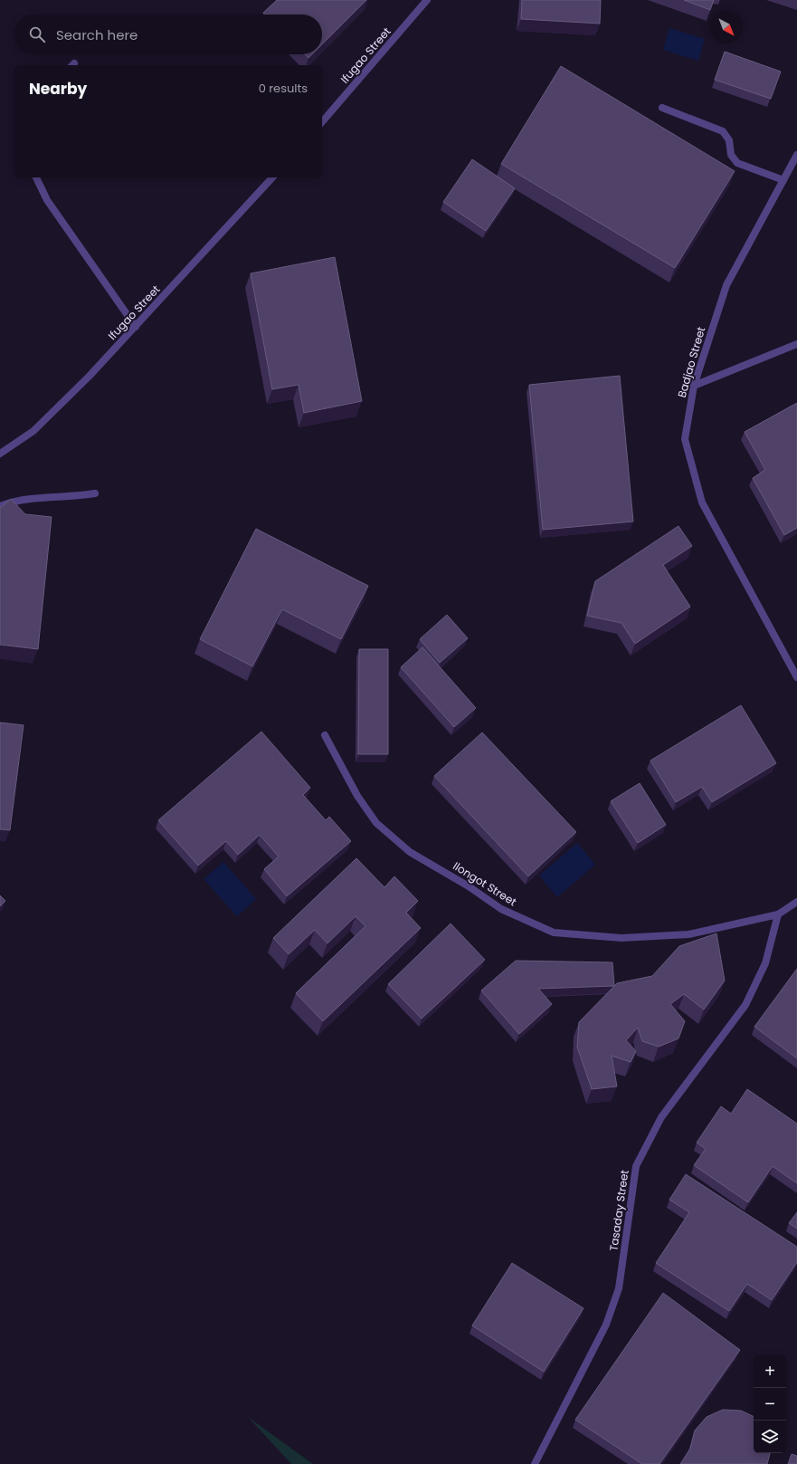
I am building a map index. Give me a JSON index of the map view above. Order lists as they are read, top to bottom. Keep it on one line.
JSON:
{"streets":{"street":["Ifugao Street","Badjao Street","Ilongot Street","Tasaday Street"]},"crossings":[["Ilongot Street","Tasaday Street"]],"north":"bottom right","page":{"search":"Search here","heading":["Nearby","0 results"],"map_buttons":["+","−"]}}
